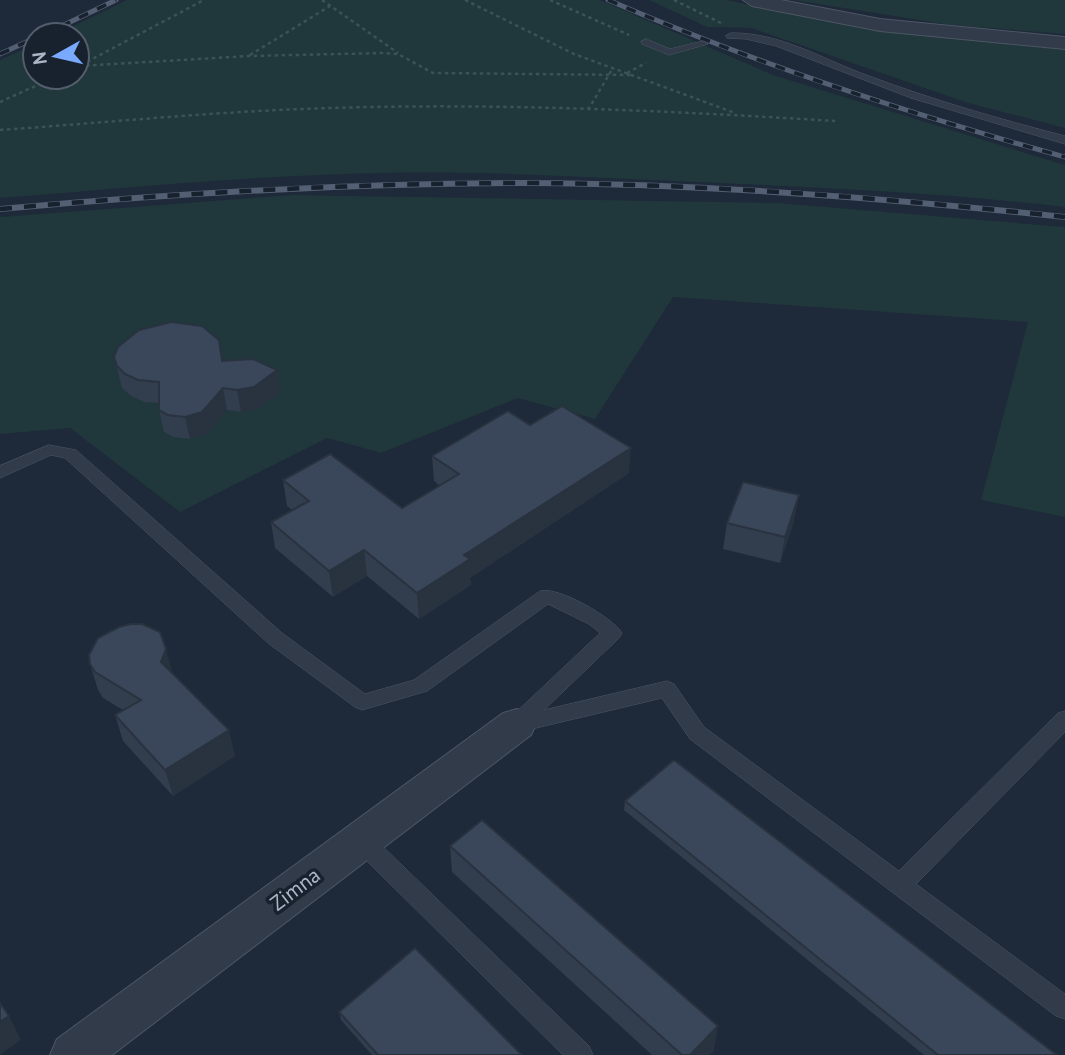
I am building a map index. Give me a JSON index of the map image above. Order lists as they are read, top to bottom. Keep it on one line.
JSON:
{"streets":{"street":["Zimna"]},"north":"left"}
